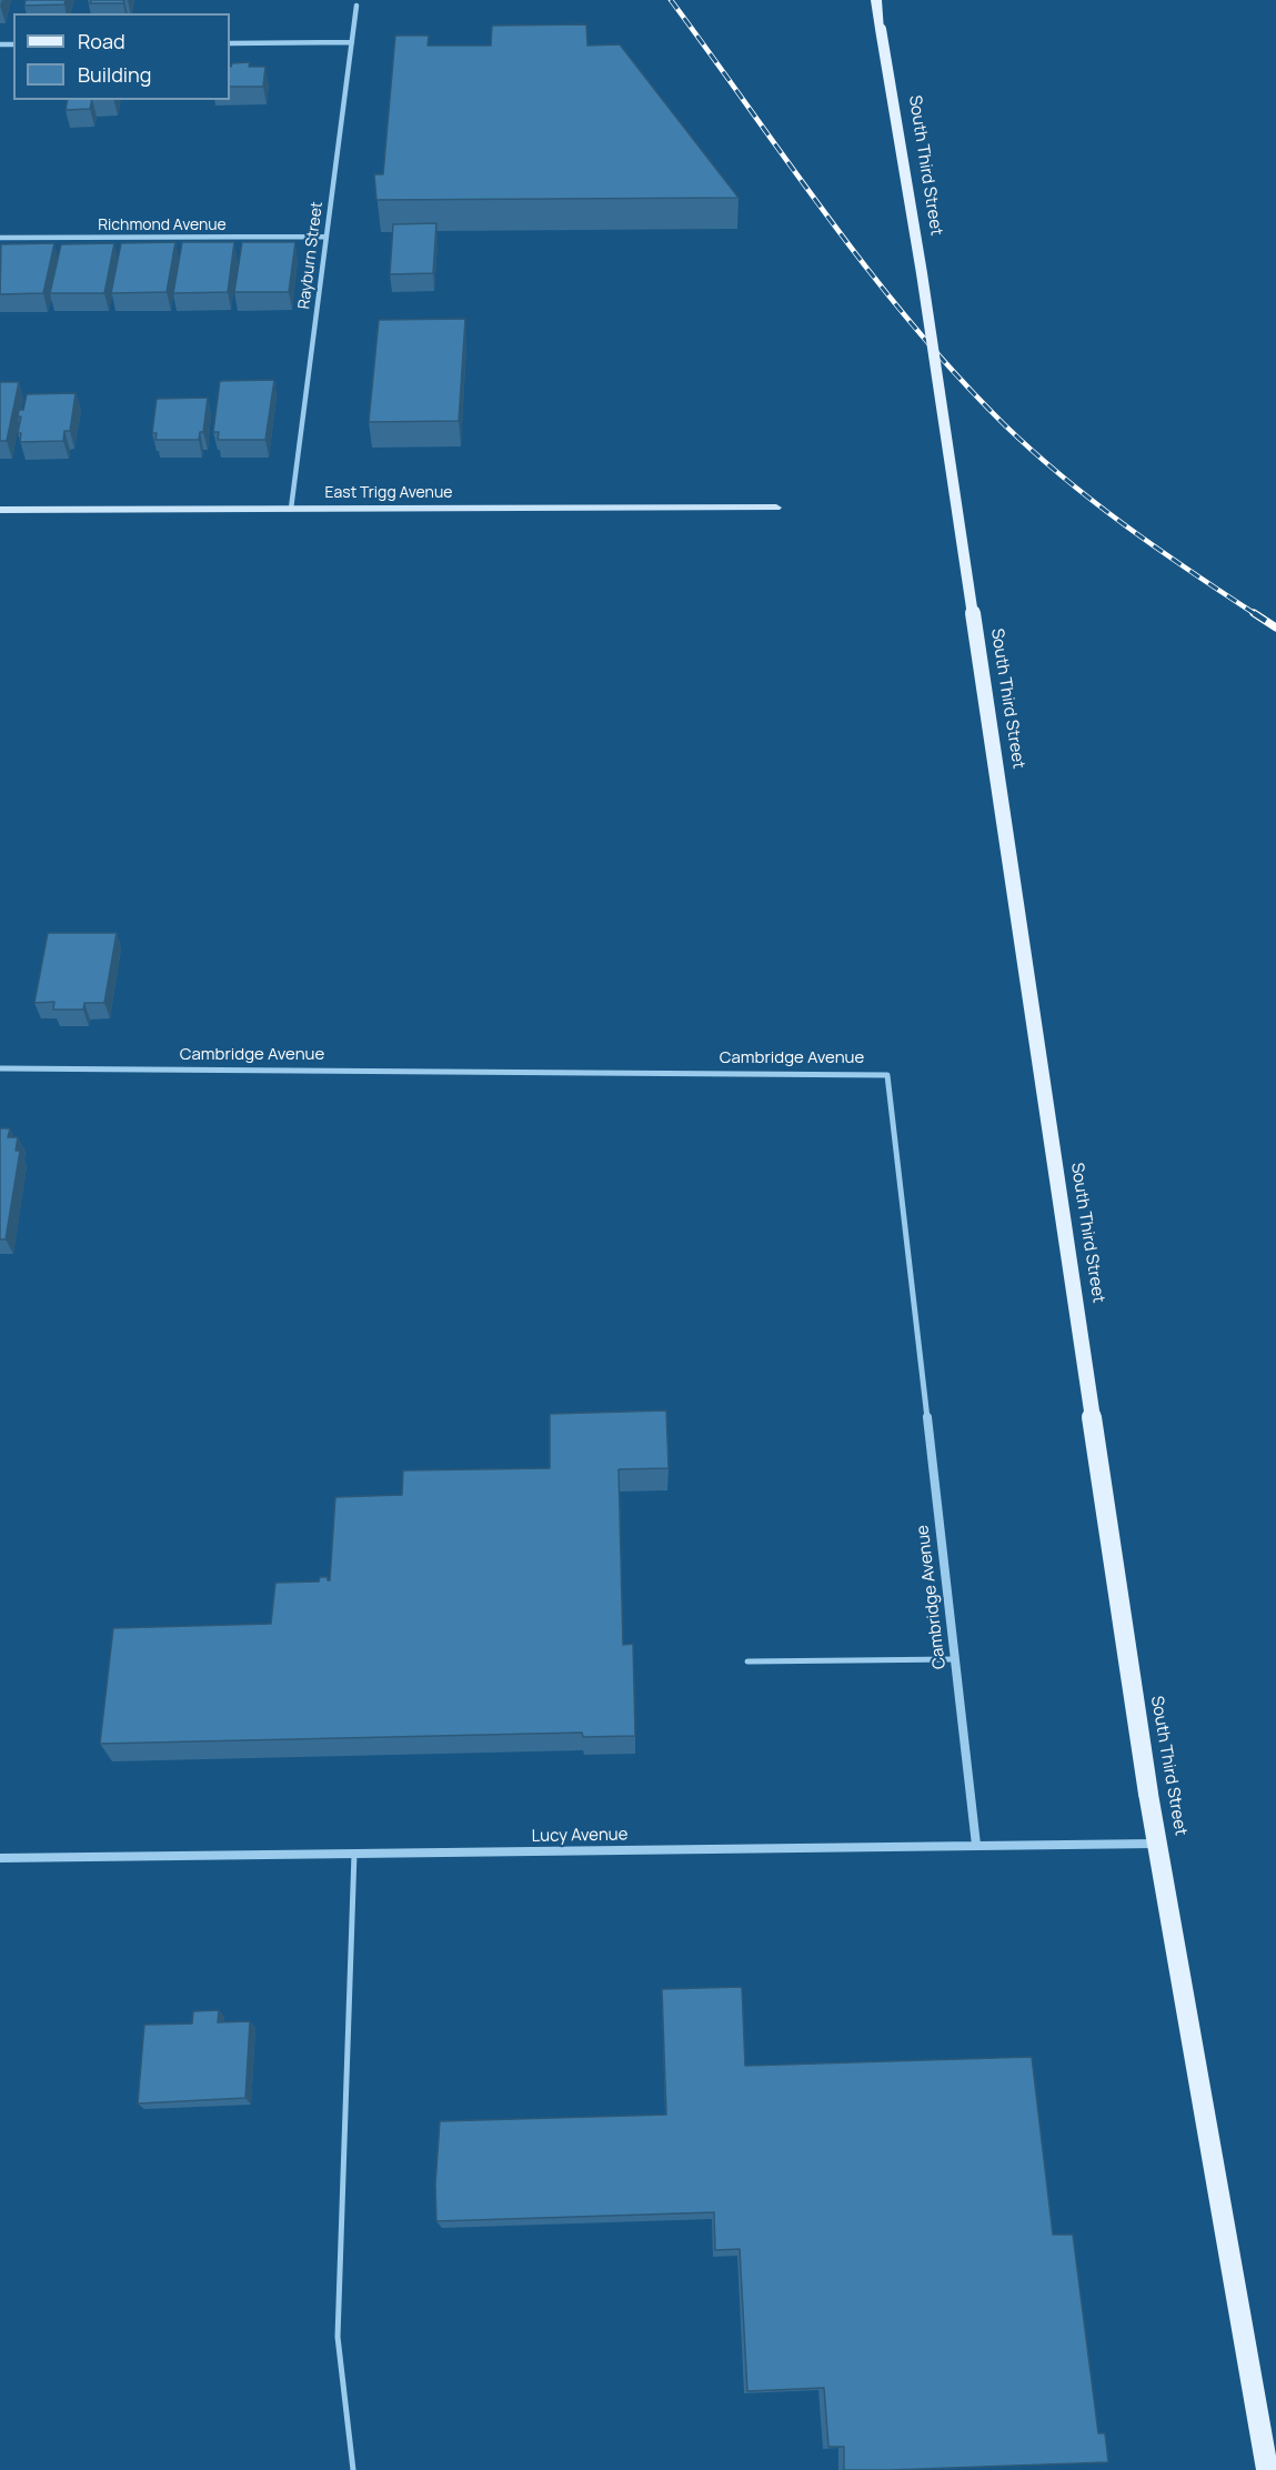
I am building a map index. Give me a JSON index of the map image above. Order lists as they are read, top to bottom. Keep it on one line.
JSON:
{"streets":{"main road":["South Third Street"],"street":["Richmond Avenue","Rayburn Street","East Trigg Avenue","Cambridge Avenue","Lucy Avenue"]},"crossings":[["South Third Street","Lucy Avenue"],["Richmond Avenue","Rayburn Street"],["Rayburn Street","East Trigg Avenue"],["Cambridge Avenue","Lucy Avenue"]],"legend":["Road","Building"]}
